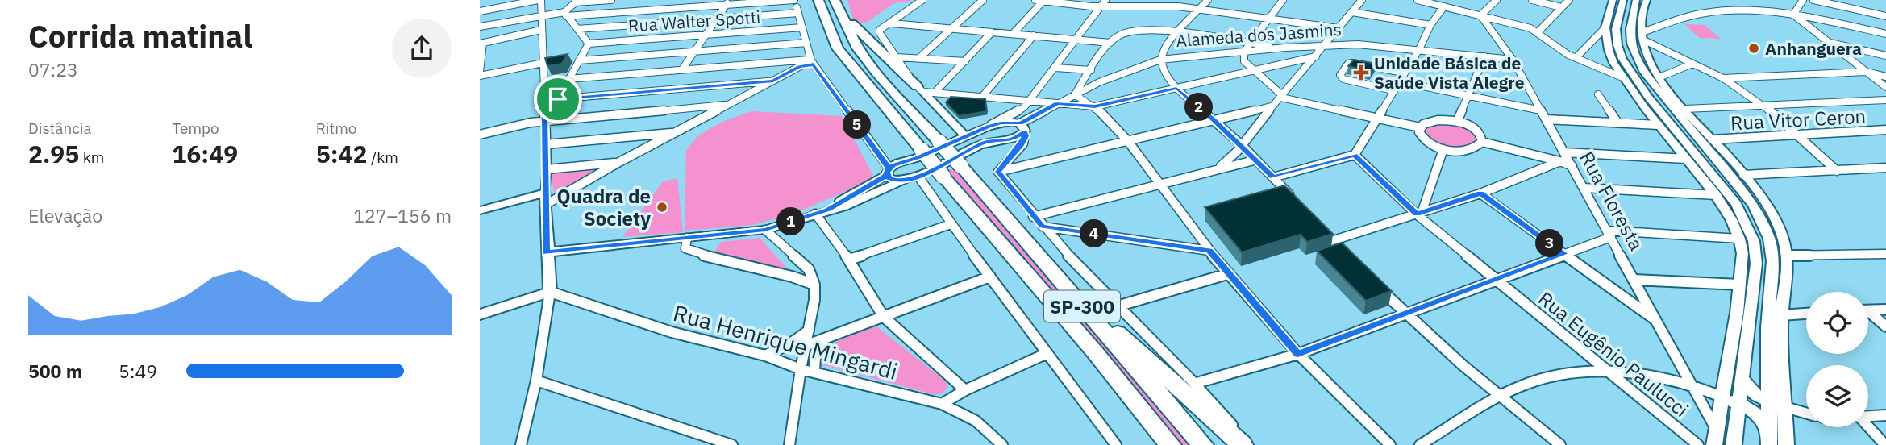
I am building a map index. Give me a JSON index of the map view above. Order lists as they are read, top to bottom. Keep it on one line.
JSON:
{"streets":{"highway":["SP-300"],"street":["Rua Walter Spotti","Alameda dos Jasmins","Rua Vitor Ceron","Rua Floresta","Rua Henrique Mingardi","Rua Eugênio Paulucci"]},"crossings":[["Alameda dos Jasmins","Rua Floresta"]],"places":{"other":["Anhanguera","Quadra de Society"],"health":["Unidade Básica de Saúde Vista Alegre"]},"page":{"heading":["Corrida matinal","07:23"],"pins":["2","5","1","4","3"],"stats":[["Distância","2.95 km"],["Tempo","16:49"],["Ritmo","5:42 /km"]],"chart":["Elevação","127–156 m"],"list":[{"name":"500 m","note":"5:49"}]}}
